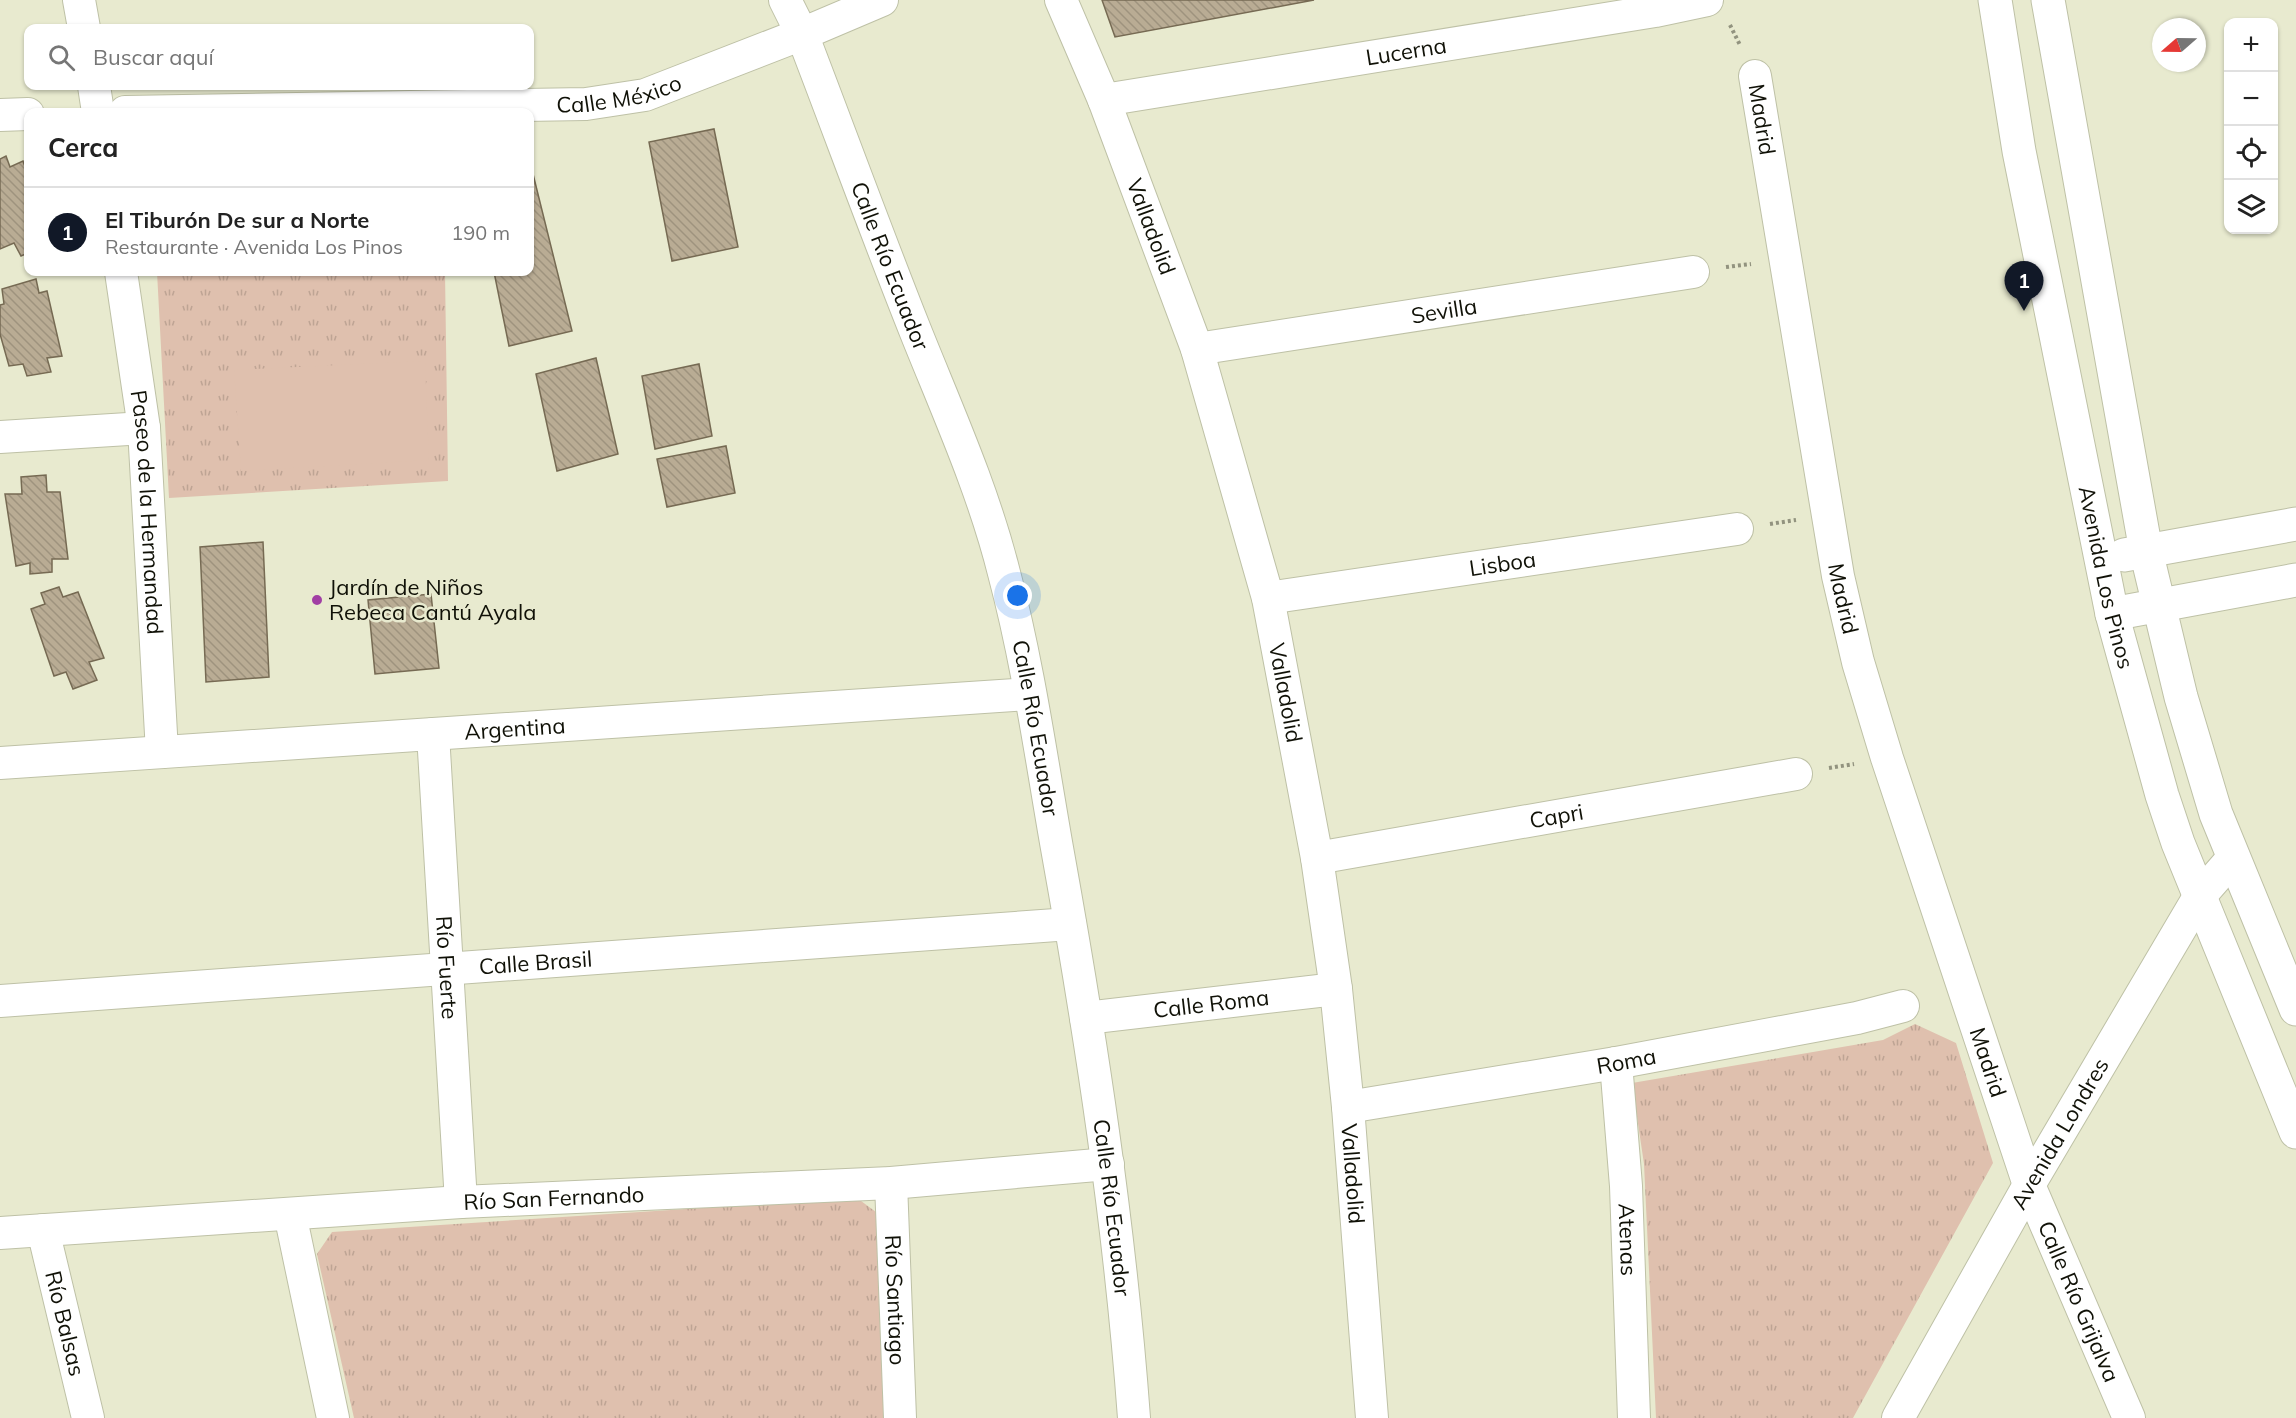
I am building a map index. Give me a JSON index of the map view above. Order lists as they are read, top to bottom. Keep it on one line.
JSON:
{"streets":{"street":["Lucerna","Calle México","Madrid","Valladolid","Calle Río Ecuador","Sevilla","Paseo de la Hermandad","Lisboa","Avenida Los Pinos","Argentina","Capri","Calle Brasil","Río Fuerte","Calle Roma","Roma","Avenida Londres","Río San Fernando","Atenas","Río Santiago","Calle Río Grijalva","Río Balsas"]},"crossings":[["Lucerna","Madrid"],["Lucerna","Valladolid"],["Calle México","Calle Río Ecuador"],["Madrid","Avenida Londres"],["Madrid","Calle Río Grijalva"],["Valladolid","Sevilla"],["Valladolid","Lisboa"],["Valladolid","Capri"],["Valladolid","Calle Roma"],["Valladolid","Roma"],["Calle Río Ecuador","Argentina"],["Calle Río Ecuador","Calle Brasil"],["Calle Río Ecuador","Calle Roma"],["Calle Río Ecuador","Río San Fernando"],["Paseo de la Hermandad","Argentina"],["Avenida Los Pinos","Avenida Londres"],["Argentina","Río Fuerte"],["Calle Brasil","Río Fuerte"],["Río Fuerte","Río San Fernando"],["Roma","Atenas"],["Avenida Londres","Calle Río Grijalva"],["Río San Fernando","Río Santiago"],["Río San Fernando","Río Balsas"]],"places":["Jardín de Niños Rebeca Cantú Ayala"],"north":"left","page":{"map_buttons":["+","−"],"search":"Buscar aquí","heading":"Cerca","list":[{"mark":"1","name":"El Tiburón De sur a Norte","note":"Restaurante · Avenida Los Pinos","value":"190 m"}],"pins":"1"}}
